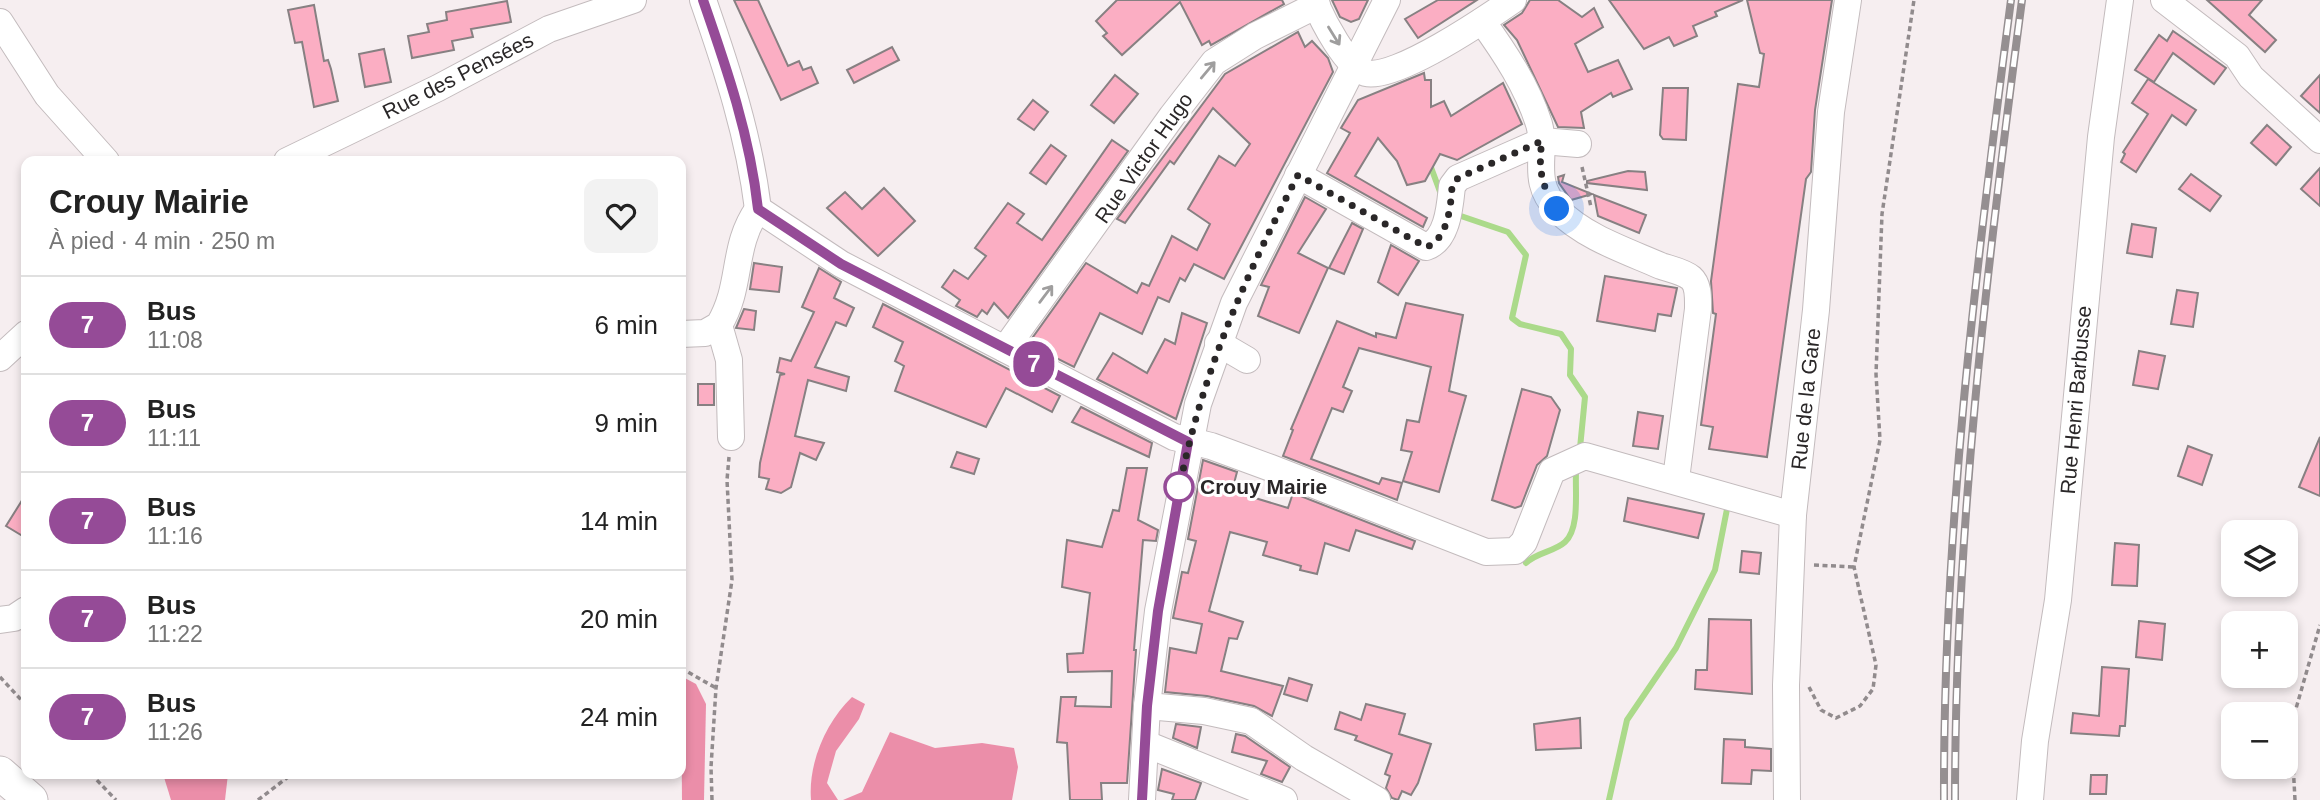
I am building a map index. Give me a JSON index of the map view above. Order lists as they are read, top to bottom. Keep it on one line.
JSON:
{"streets":{"street":["Rue des Pensées","Rue Victor Hugo","Rue de la Gare","Rue Henri Barbusse"]},"places":["Crouy Mairie"],"lines":["bus line 7"],"page":{"on_map":"7","heading":["Crouy Mairie","À pied · 4 min · 250 m"],"list":[{"mark":"7","name":"Bus","note":"11:08","value":"6 min"},{"mark":"7","name":"Bus","note":"11:11","value":"9 min"},{"mark":"7","name":"Bus","note":"11:16","value":"14 min"},{"mark":"7","name":"Bus","note":"11:22","value":"20 min"},{"mark":"7","name":"Bus","note":"11:26","value":"24 min"}],"map_buttons":["+","−"]}}
